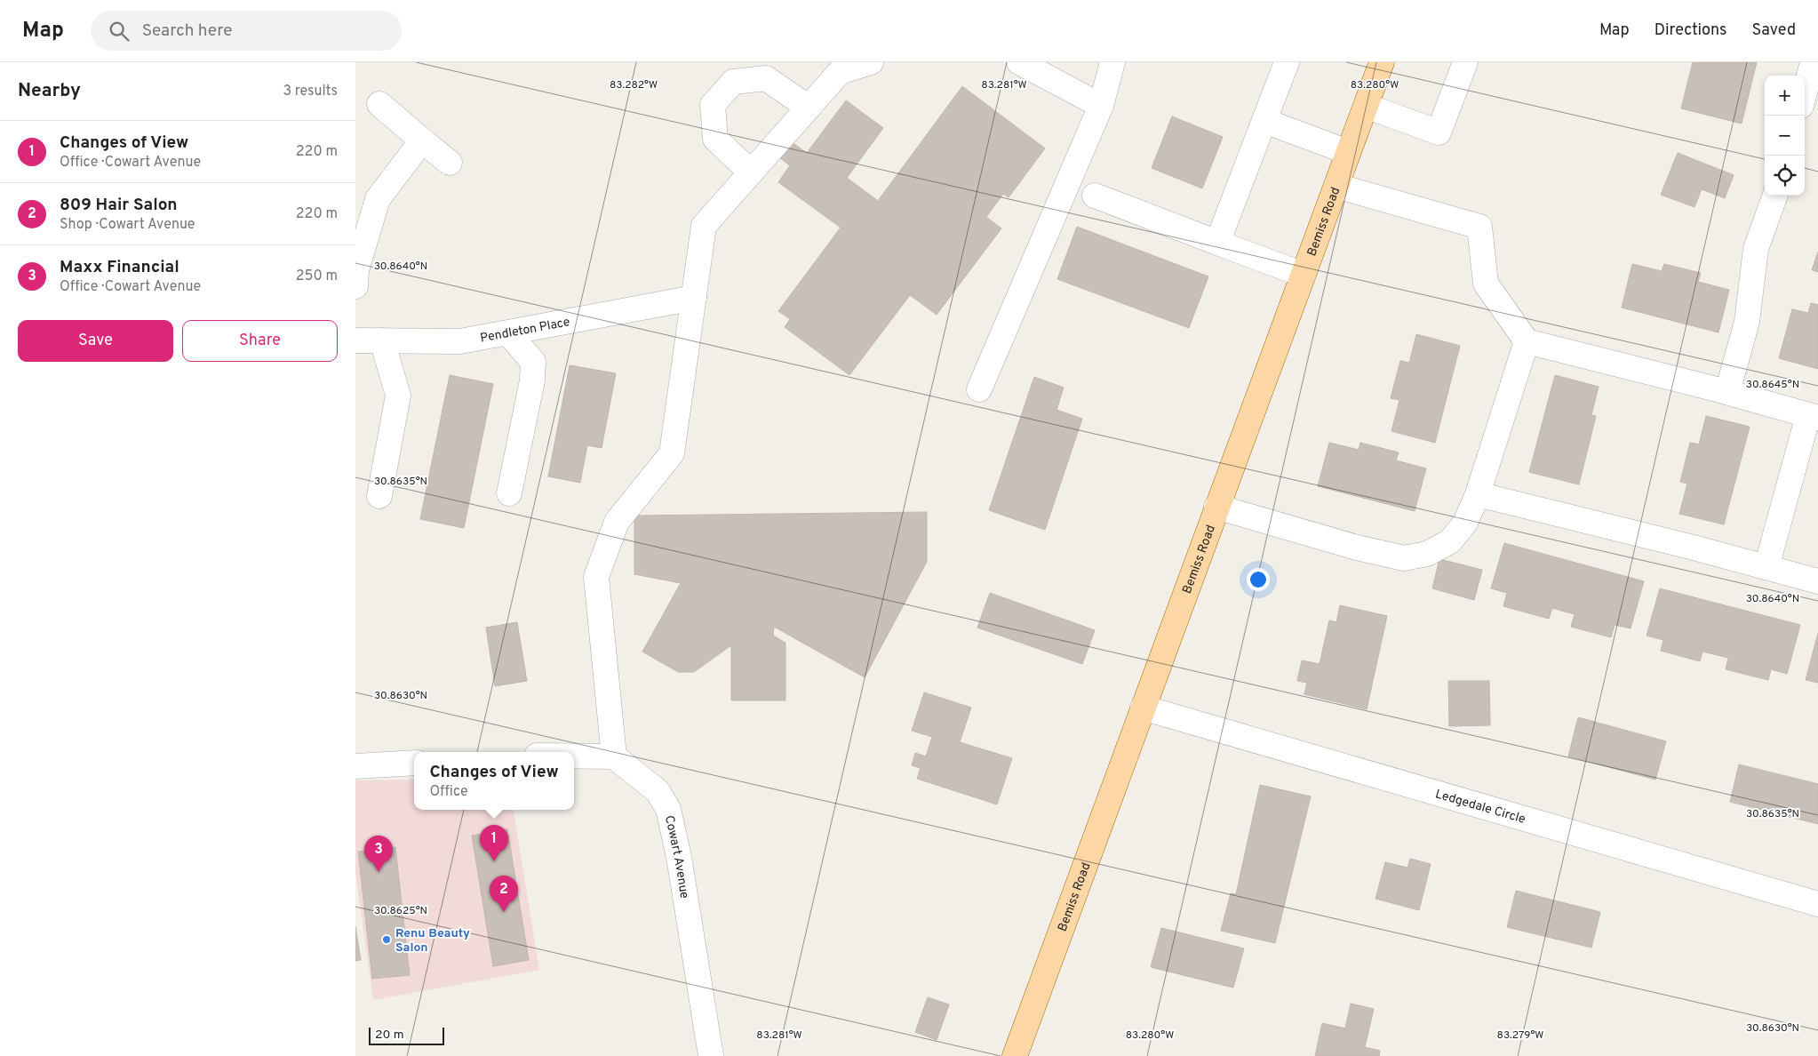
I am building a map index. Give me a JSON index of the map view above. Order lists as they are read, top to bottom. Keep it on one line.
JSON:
{"streets":{"main road":["Bemiss Road"],"street":["Pendleton Place","Ledgedale Circle","Cowart Avenue"]},"crossings":[["Bemiss Road","Ledgedale Circle"]],"places":["Renu Beauty Salon"],"scale_bar":"20 m","page":{"header":"Map","search":"Search here","nav":["Map","Directions","Saved"],"heading":["Nearby","3 results"],"map_buttons":["+","−"],"list":[{"mark":"1","name":"Changes of View","note":"Office · Cowart Avenue","value":"220 m"},{"mark":"2","name":"809 Hair Salon","note":"Shop · Cowart Avenue","value":"220 m"},{"mark":"3","name":"Maxx Financial","note":"Office · Cowart Avenue","value":"250 m"}],"buttons":["Save","Share"],"popup":["Changes of View","Office"],"pins":["1","3","2"],"scale":"20 m"},"coordinates":["83.282°W","83.281°W","83.280°W","30.8640°N","30.8645°N","30.8635°N","30.8630°N","30.8625°N","83.279°W"]}
